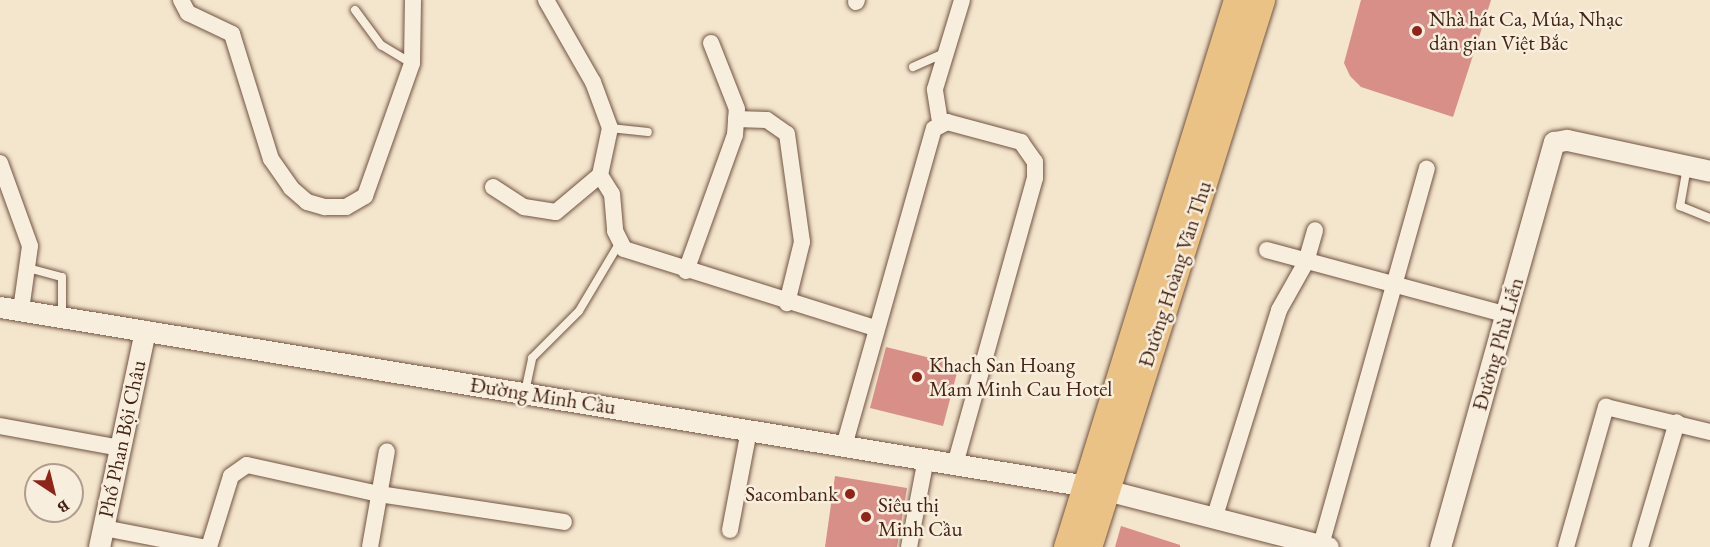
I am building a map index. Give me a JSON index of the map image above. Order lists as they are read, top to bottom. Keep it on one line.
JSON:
{"streets":{"main road":["Đường Hoàng Văn Thụ"],"street":["Đường Phù Liễn","Đường Minh Cầu","Phố Phan Bội Châu"]},"crossings":[["Đường Hoàng Văn Thụ","Đường Minh Cầu"],["Đường Minh Cầu","Phố Phan Bội Châu"]],"places":["Nhà hát Ca, Múa, Nhạc dân gian Việt Bắc","Khach San Hoang Mam Minh Cau Hotel","Sacombank","Siêu thị Minh Cầu"],"north":"bottom right"}
